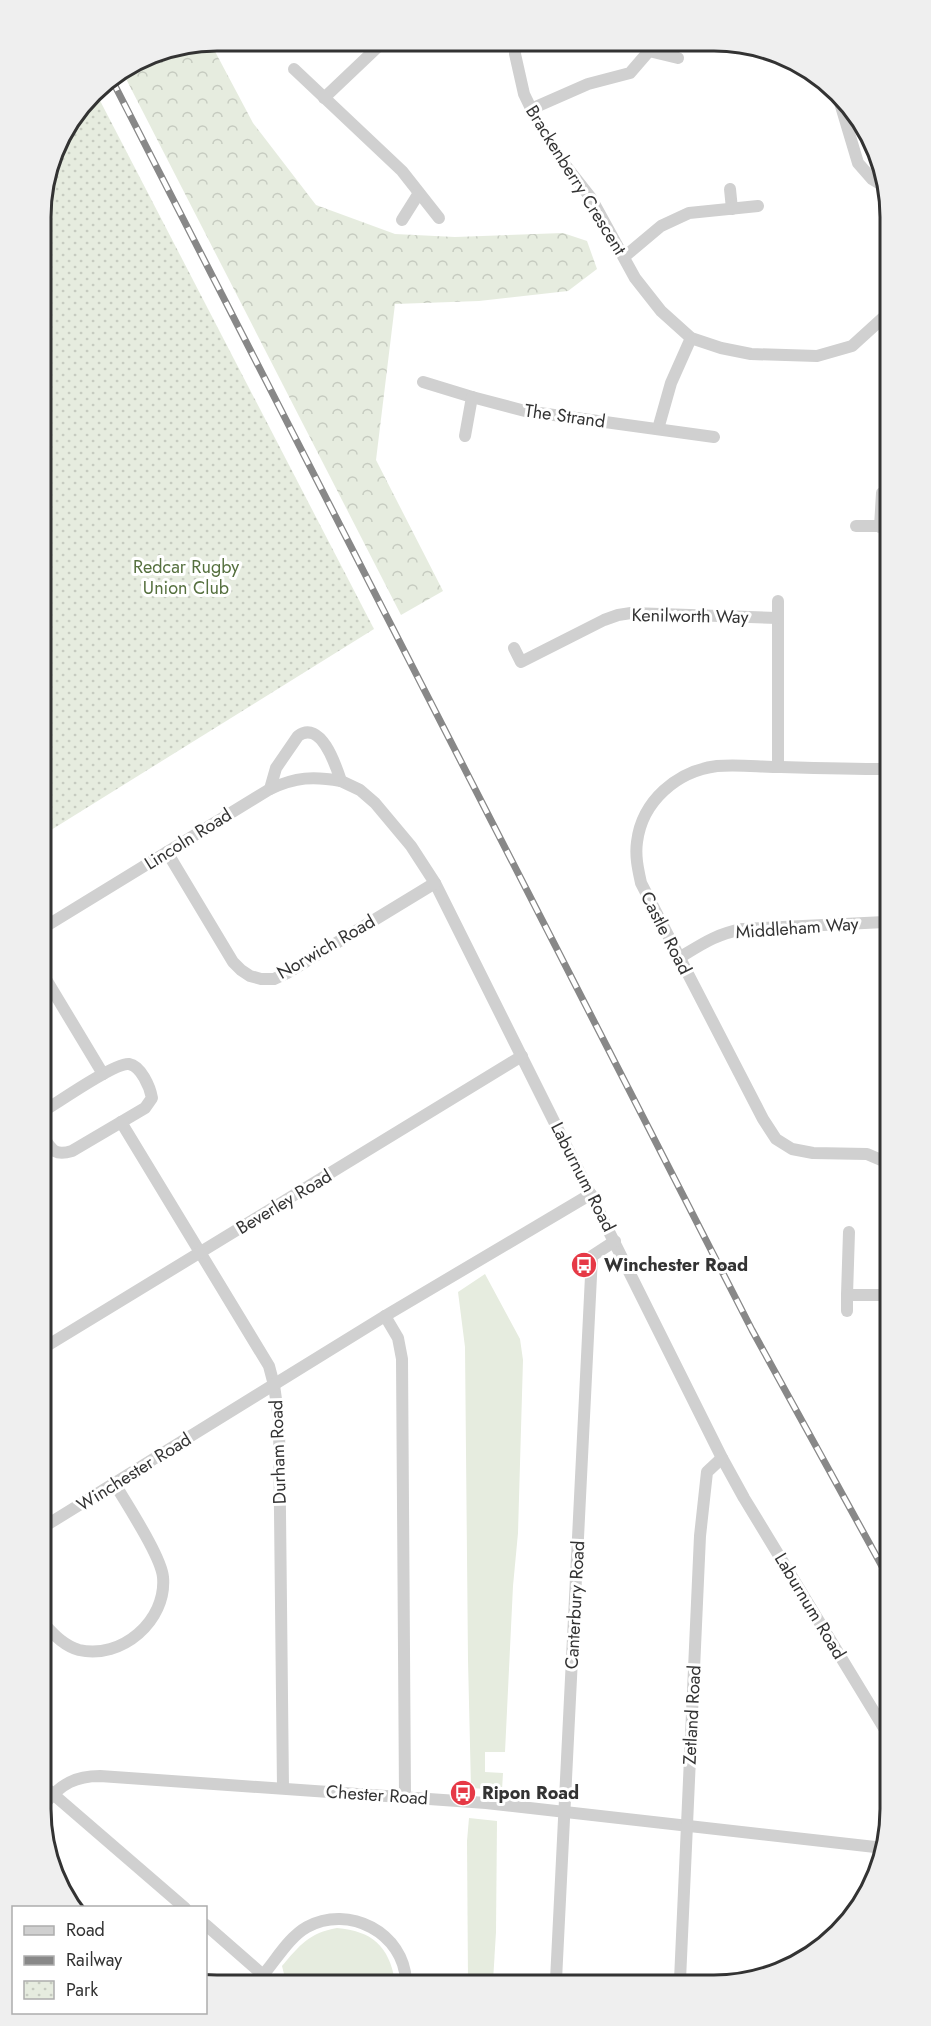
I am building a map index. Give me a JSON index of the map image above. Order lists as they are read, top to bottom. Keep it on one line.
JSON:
{"streets":{"street":["Brackenberry Crescent","The Strand","Kenilworth Way","Lincoln Road","Middleham Way","Castle Road","Norwich Road","Laburnum Road","Beverley Road","Durham Road","Winchester Road","Canterbury Road","Zetland Road","Chester Road"]},"crossings":[["Lincoln Road","Norwich Road"],["Lincoln Road","Laburnum Road"],["Middleham Way","Castle Road"],["Norwich Road","Laburnum Road"],["Laburnum Road","Beverley Road"],["Laburnum Road","Winchester Road"],["Laburnum Road","Canterbury Road"],["Laburnum Road","Zetland Road"],["Beverley Road","Durham Road"],["Durham Road","Winchester Road"],["Durham Road","Chester Road"],["Canterbury Road","Chester Road"],["Zetland Road","Chester Road"]],"parks":["Redcar Rugby Union Club"],"places":{"bus stop":["Winchester Road","Ripon Road"]},"legend":["Road","Railway","Park"]}
